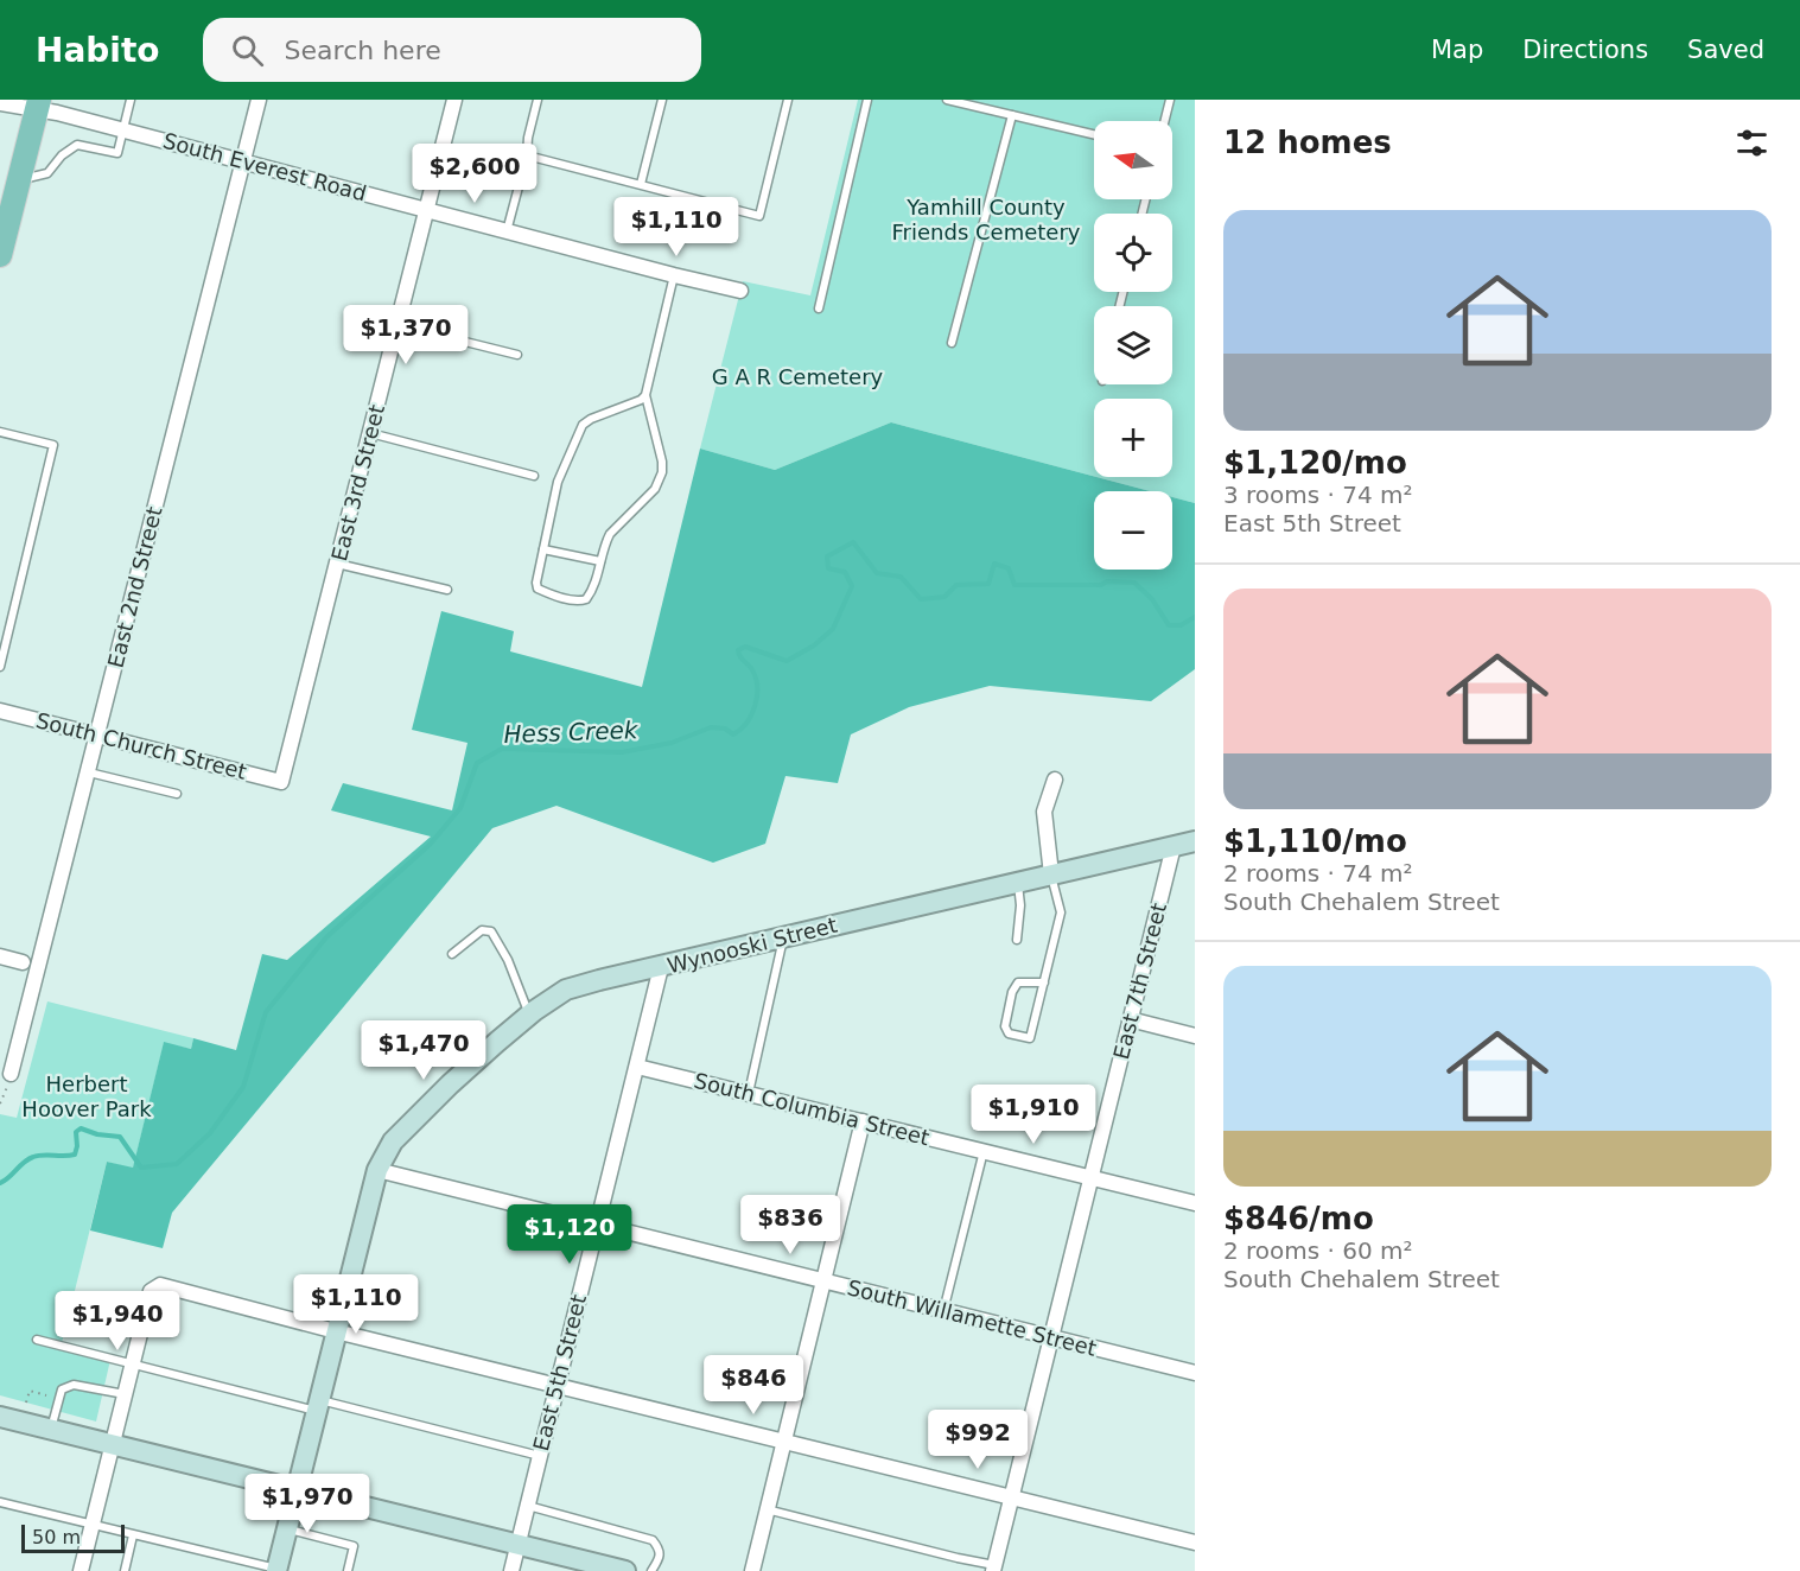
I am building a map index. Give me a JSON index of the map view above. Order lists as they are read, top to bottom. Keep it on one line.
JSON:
{"streets":{"main road":["Wynooski Street"],"street":["South Everest Road","East 3rd Street","East 2nd Street","South Church Street","East 7th Street","South Columbia Street","South Willamette Street","East 5th Street"]},"crossings":[["South Everest Road","East 3rd Street"],["South Everest Road","East 2nd Street"],["East 3rd Street","South Church Street"],["East 2nd Street","South Church Street"],["Wynooski Street","East 7th Street"],["Wynooski Street","South Willamette Street"],["Wynooski Street","East 5th Street"],["East 7th Street","South Columbia Street"],["East 7th Street","South Willamette Street"],["South Columbia Street","East 5th Street"],["South Willamette Street","East 5th Street"]],"water":["Hess Creek"],"parks":["Yamhill County Friends Cemetery","G A R Cemetery","Herbert Hoover Park"],"scale_bar":"50 m","north":"left","page":{"header":"Habito","search":"Search here","nav":["Map","Directions","Saved"],"heading":"12 homes","map_buttons":["+","−"],"price":["$2,600","$1,110","$1,370","$1,470","$1,910","$836","$1,120","$1,110","$1,940","$846","$992","$1,970"],"list":[{"name":"$1,120/mo","note":"3 rooms · 74 m² · East 5th Street"},{"name":"$1,110/mo","note":"2 rooms · 74 m² · South Chehalem Street"},{"name":"$846/mo","note":"2 rooms · 60 m² · South Chehalem Street"}],"scale":"50 m"}}
